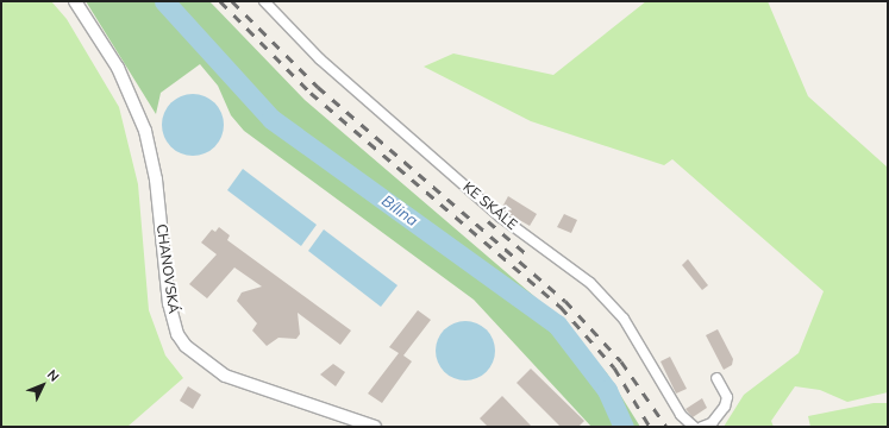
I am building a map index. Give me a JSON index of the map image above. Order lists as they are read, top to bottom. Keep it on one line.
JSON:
{"streets":{"street":["KE SKÁLE","CHANOVSKÁ"]},"water":["Bílina"],"north":"top right"}
